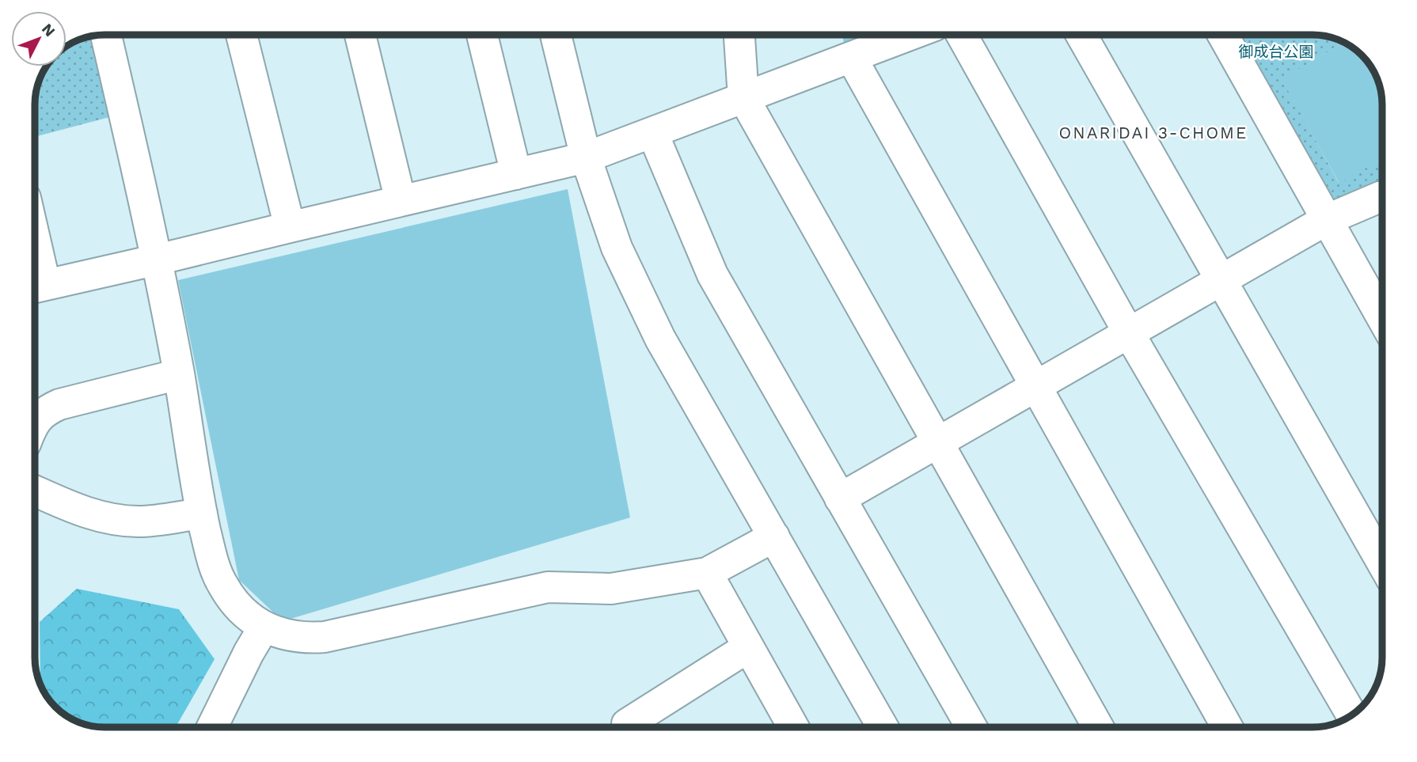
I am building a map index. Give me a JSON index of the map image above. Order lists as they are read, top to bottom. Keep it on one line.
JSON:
{"districts":["ONARIDAI 3-CHOME"],"parks":["御成台公園"],"north":"top right"}
